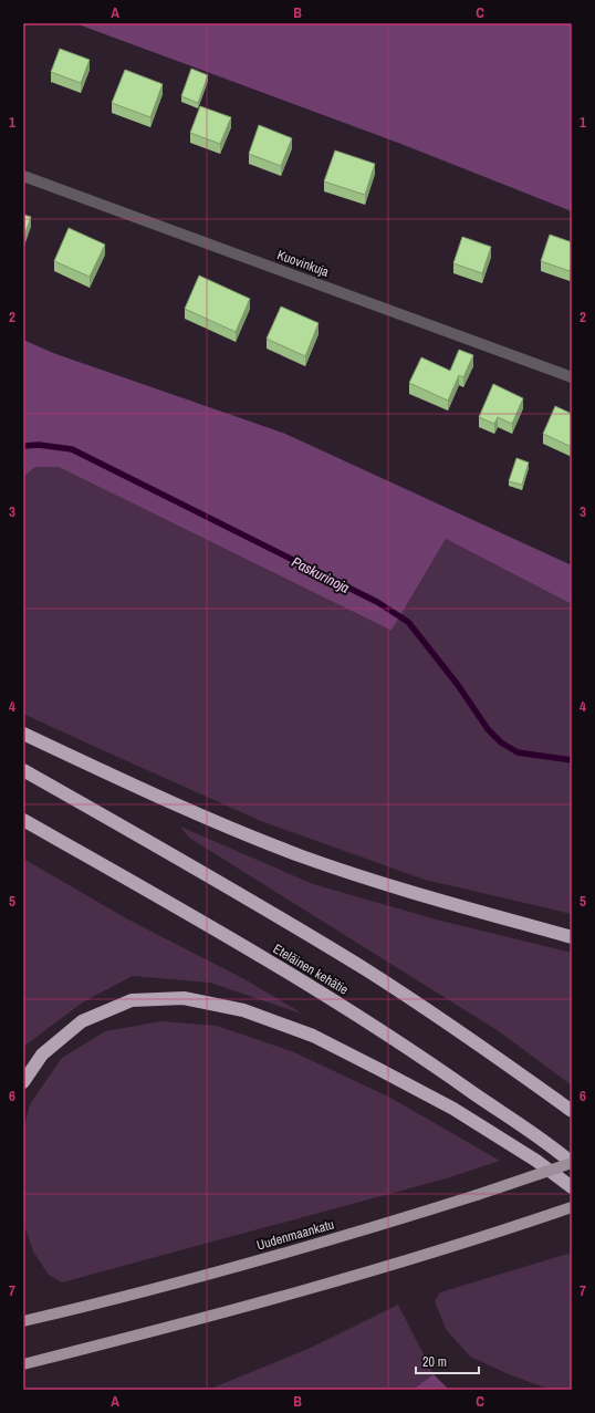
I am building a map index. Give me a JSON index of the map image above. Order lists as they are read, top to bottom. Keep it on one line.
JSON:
{"streets":{"highway":["Eteläinen kehätie"],"main road":["Uudenmaankatu"],"street":["Kuovinkuja"]},"crossings":[["Eteläinen kehätie","Uudenmaankatu"]],"water":["Paskurinoja"],"scale_bar":"20 m","grid":{"columns":["A","B","C"],"rows":["1","2","3","4","5","6","7"]}}
